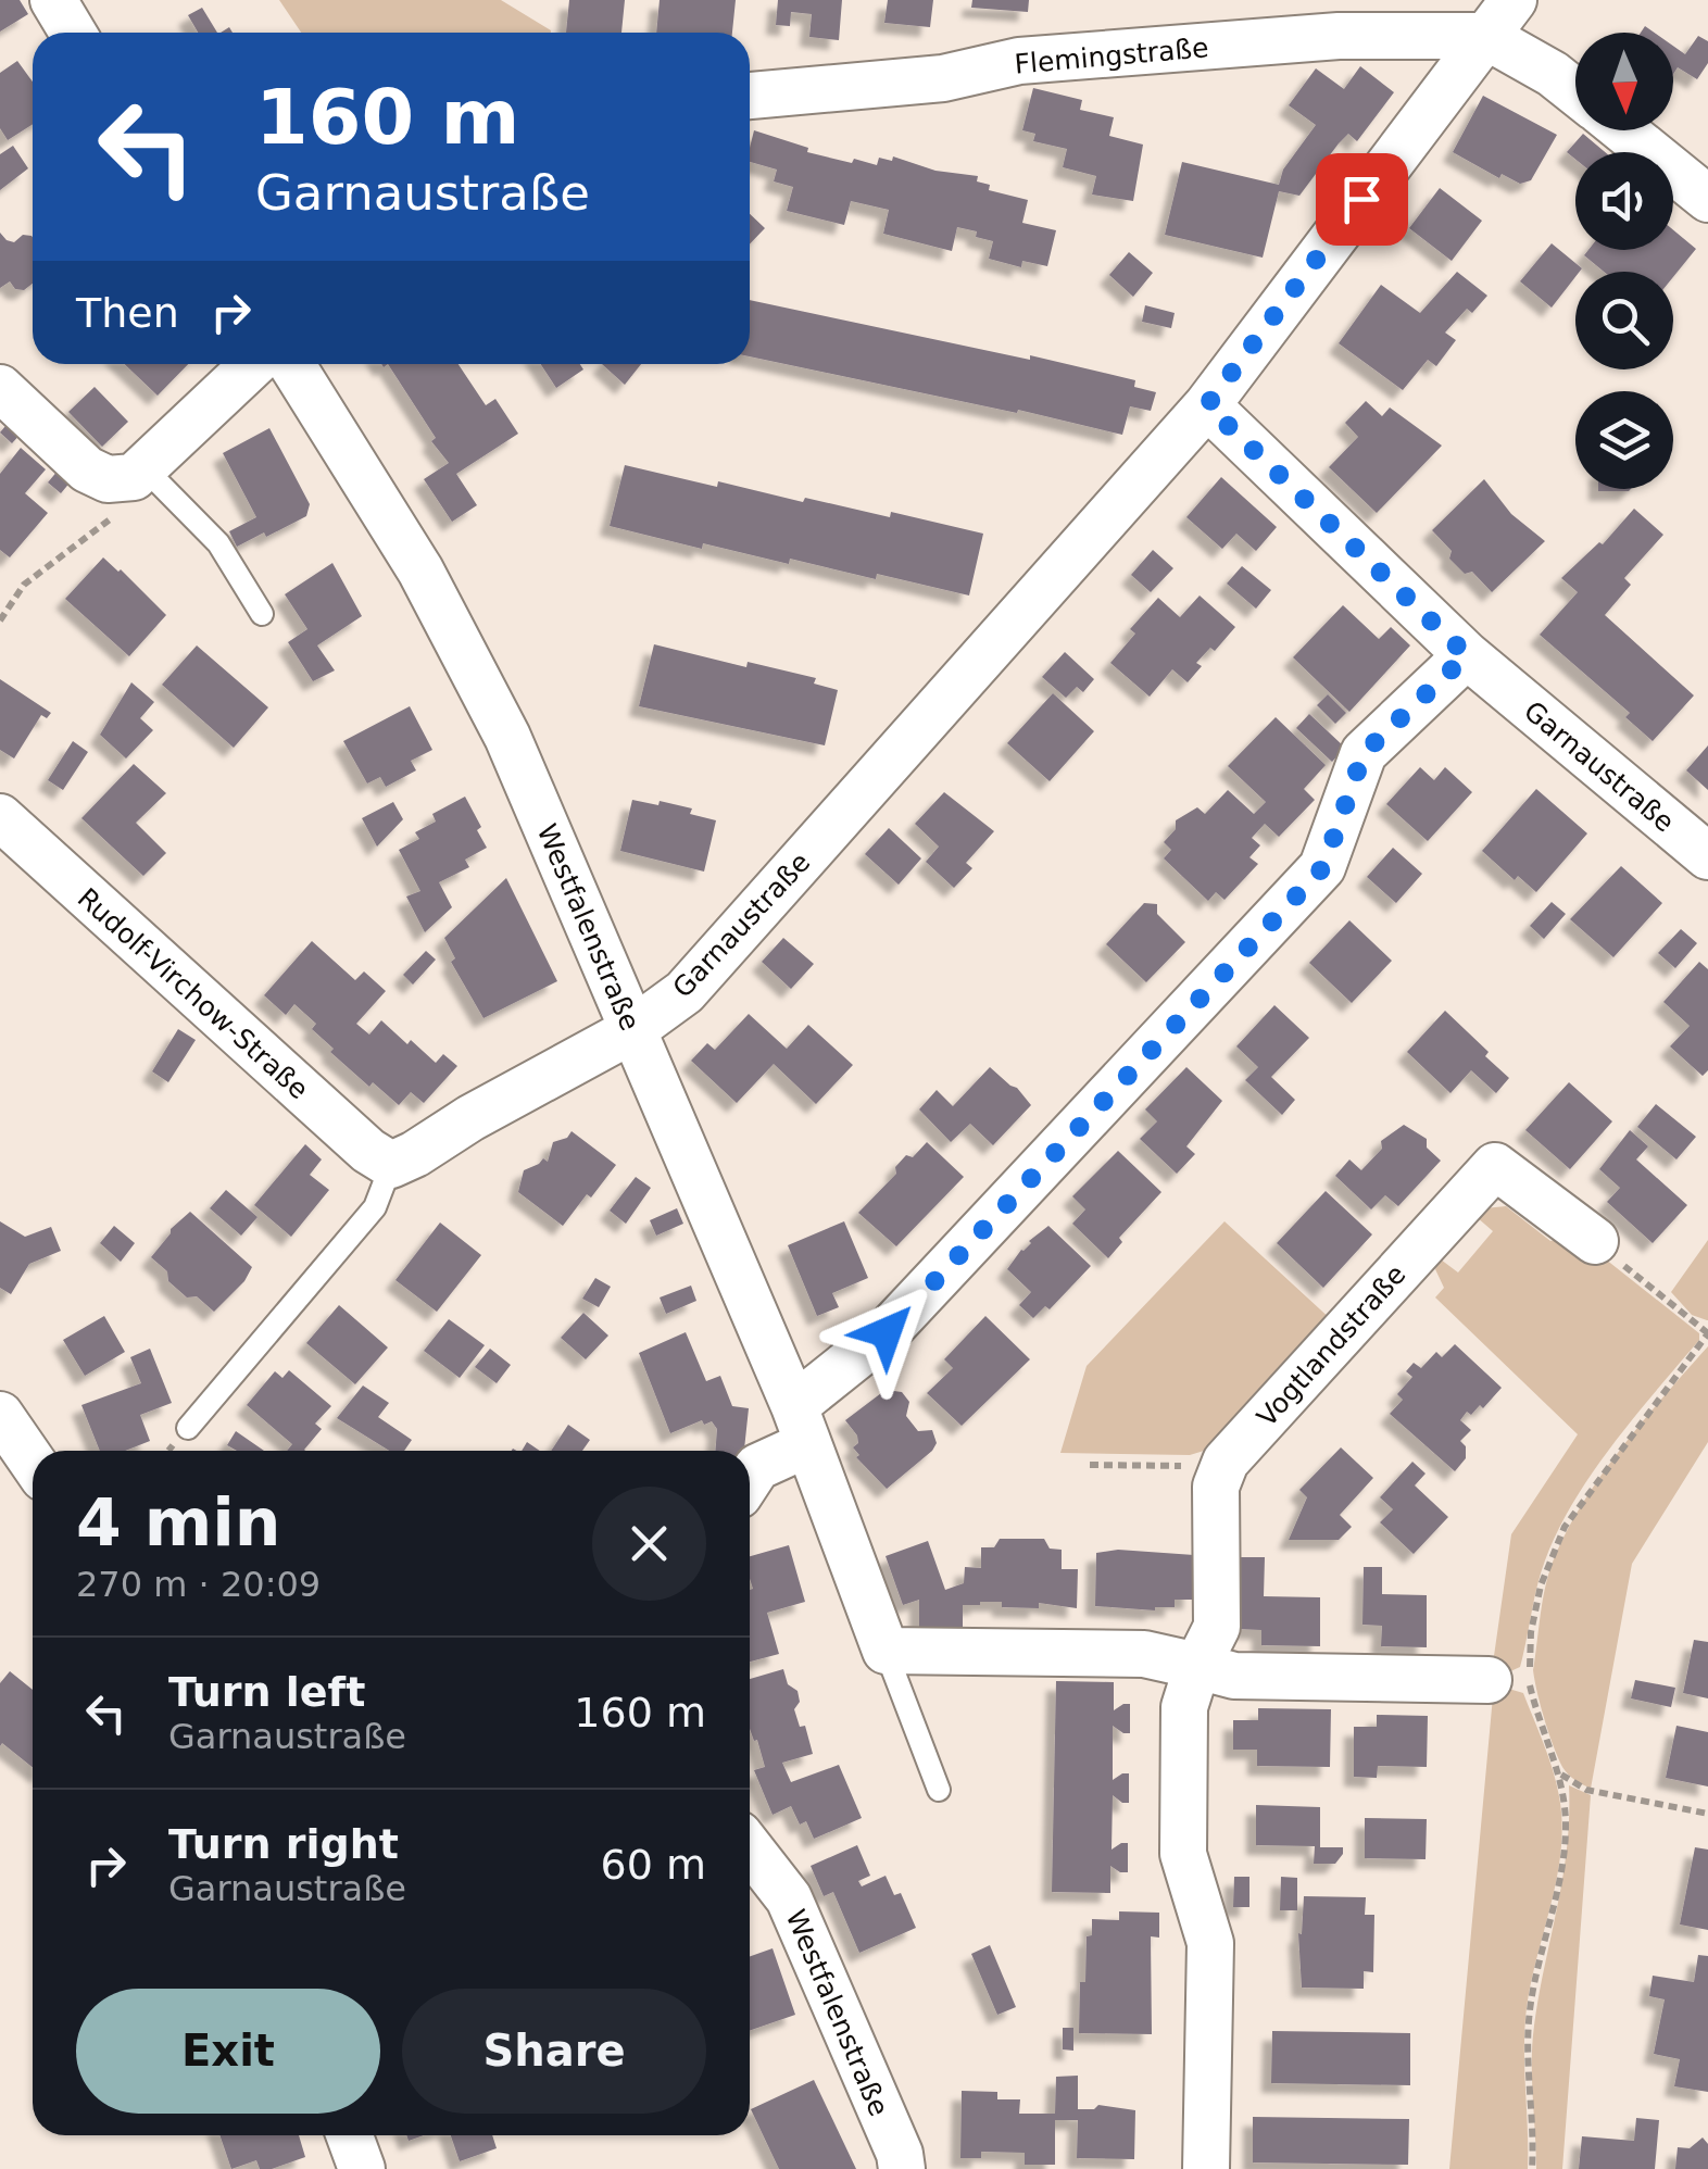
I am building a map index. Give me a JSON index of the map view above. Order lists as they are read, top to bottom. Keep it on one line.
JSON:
{"streets":{"street":["Flemingstraße","Garnaustraße","Westfalenstraße","Rudolf-Virchow-Straße","Vogtlandstraße"]},"crossings":[["Flemingstraße","Garnaustraße"],["Garnaustraße","Westfalenstraße"],["Garnaustraße","Rudolf-Virchow-Straße"]],"north":"bottom","page":{"turn":["160 m","Garnaustraße"],"then":"Then","heading":["4 min","270 m · 20:09"],"list":[{"name":"Turn left","note":"Garnaustraße","value":"160 m"},{"name":"Turn right","note":"Garnaustraße","value":"60 m"}],"buttons":["Exit","Share"]}}
